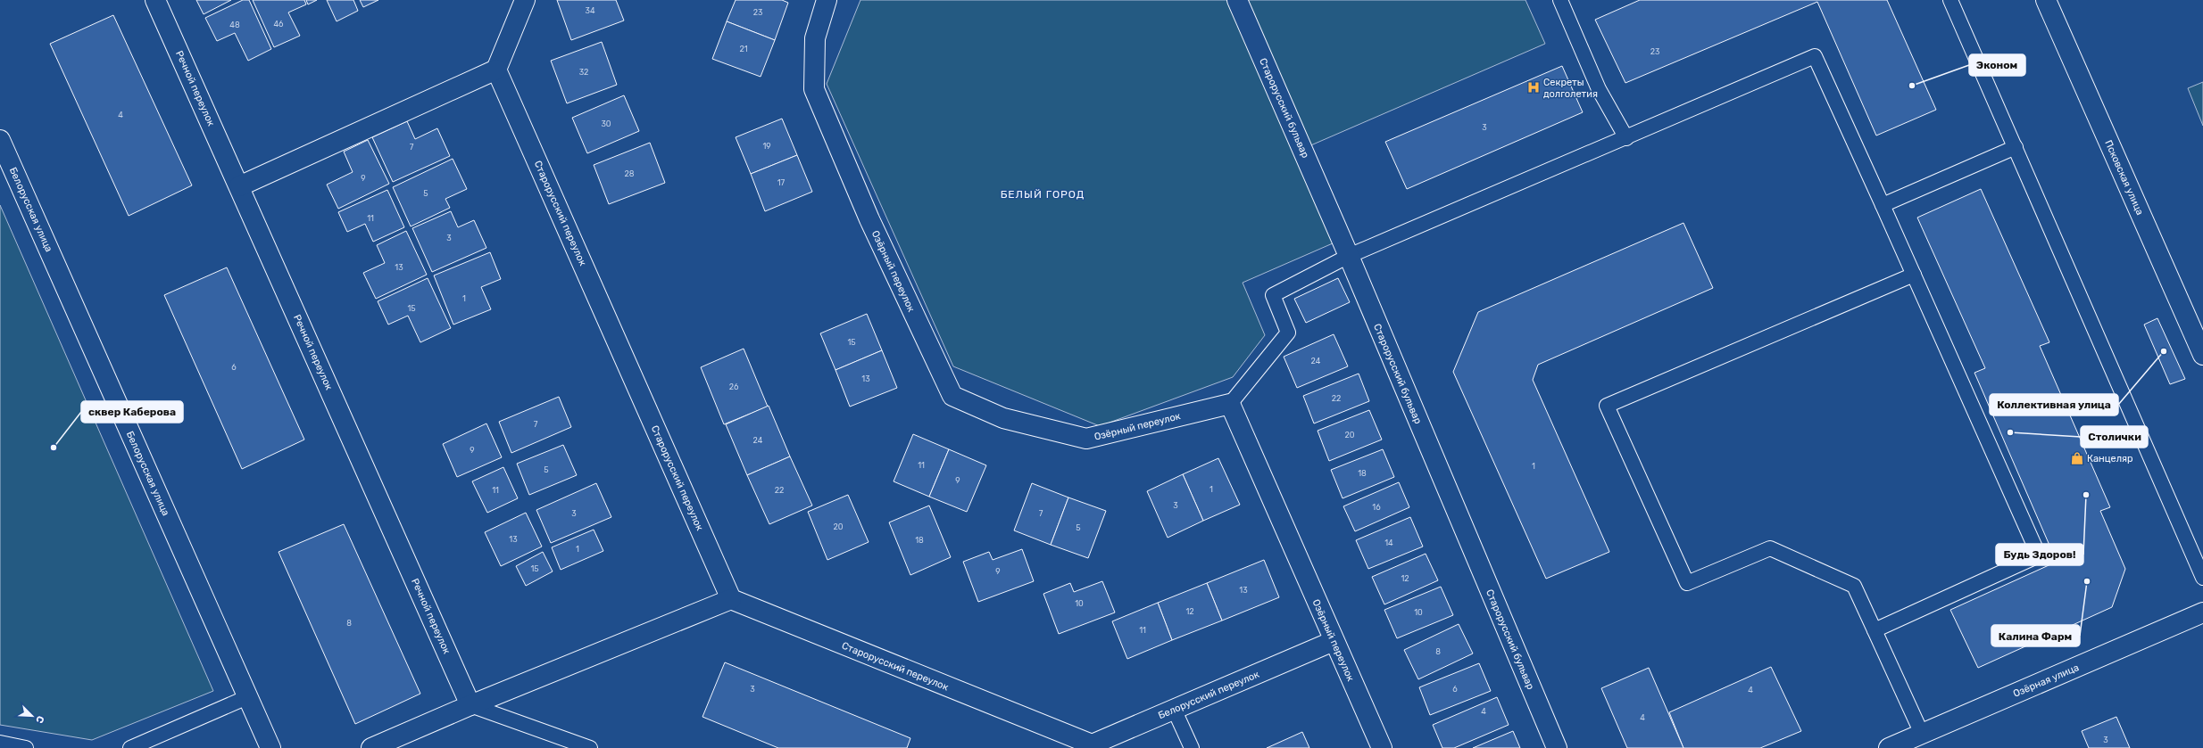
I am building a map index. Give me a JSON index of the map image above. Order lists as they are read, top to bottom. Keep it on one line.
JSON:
{"streets":{"street":["Речной переулок","Старорусский бульвар","Псковская улица","Белорусская улица","Старорусский переулок","Озёрный переулок","Озёрная улица","Белорусский переулок"]},"crossings":[["Старорусский переулок","Белорусский переулок"],["Озёрный переулок","Белорусский переулок"]],"districts":["БЕЛЫЙ ГОРОД"],"places":{"other":["Эконом","Коллективная улица","Столички","сквер Каберова","Будь Здоров!","Калина Фарм"],"hospital":["Секреты долголетия"],"shop":["Канцеляр"]},"house_numbers":["34","23","46","48","21","23","32","4","30","3","19","7","28","9","17","5","11","3","13","1","15","15","24","6","13","26","22","7","20","24","9","11","1","5","18","9","1","11","22","3","16","3","7","20","5","13","18","14","1","15","9","12","13","10","12","10","8","11","8","3","6","4","4","4","3"],"north":"bottom right"}
